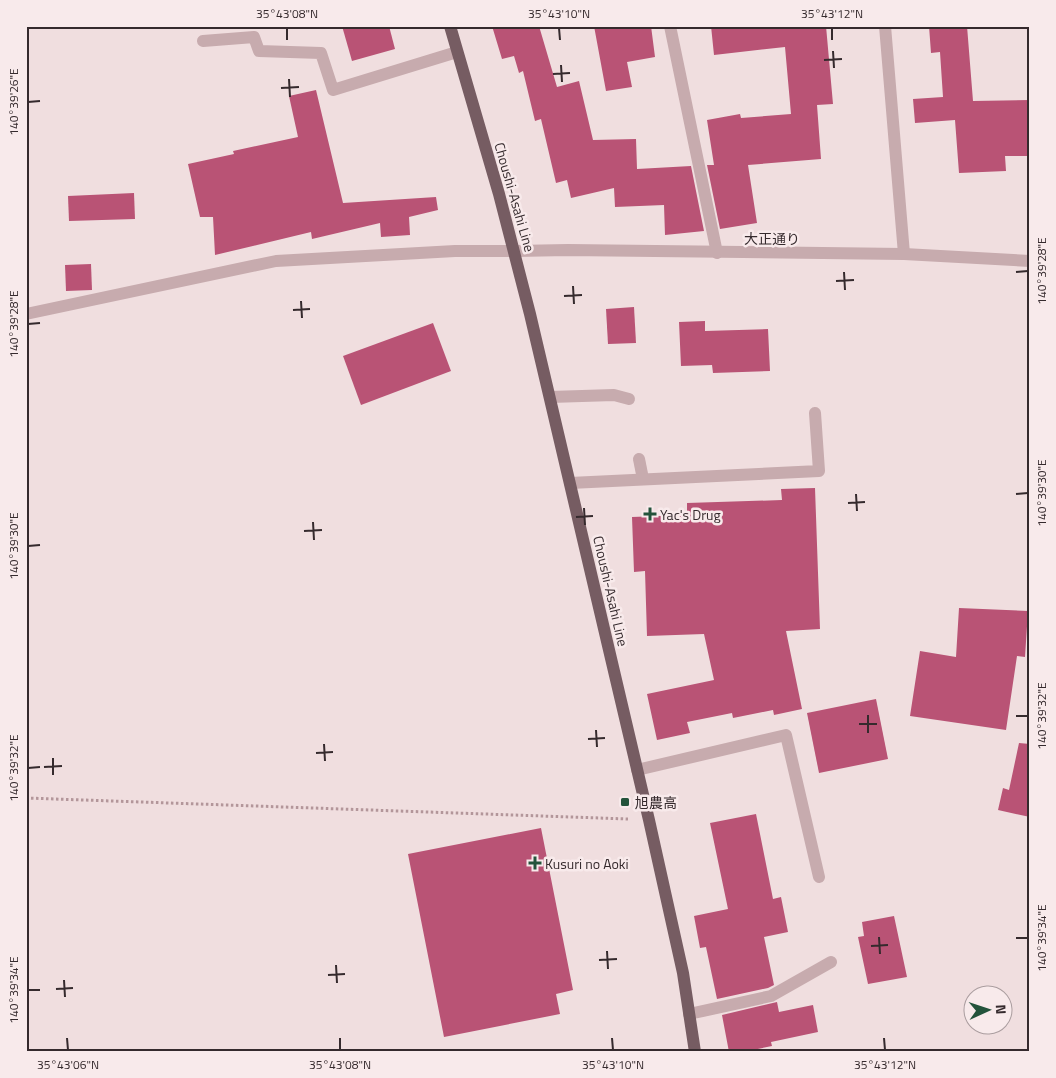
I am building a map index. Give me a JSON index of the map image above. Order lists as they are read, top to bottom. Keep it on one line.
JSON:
{"streets":{"main road":["Choushi-Asahi Line"],"street":["大正通り"]},"crossings":[["Choushi-Asahi Line","大正通り"]],"places":{"health":["Yac's Drug","Kusuri no Aoki"],"transit":["旭農高"]},"north":"right","coordinates":["35°43'08\"N","35°43'10\"N","35°43'12\"N","140°39'26\"E","140°39'28\"E","140°39'30\"E","140°39'32\"E","140°39'34\"E","35°43'06\"N"]}
